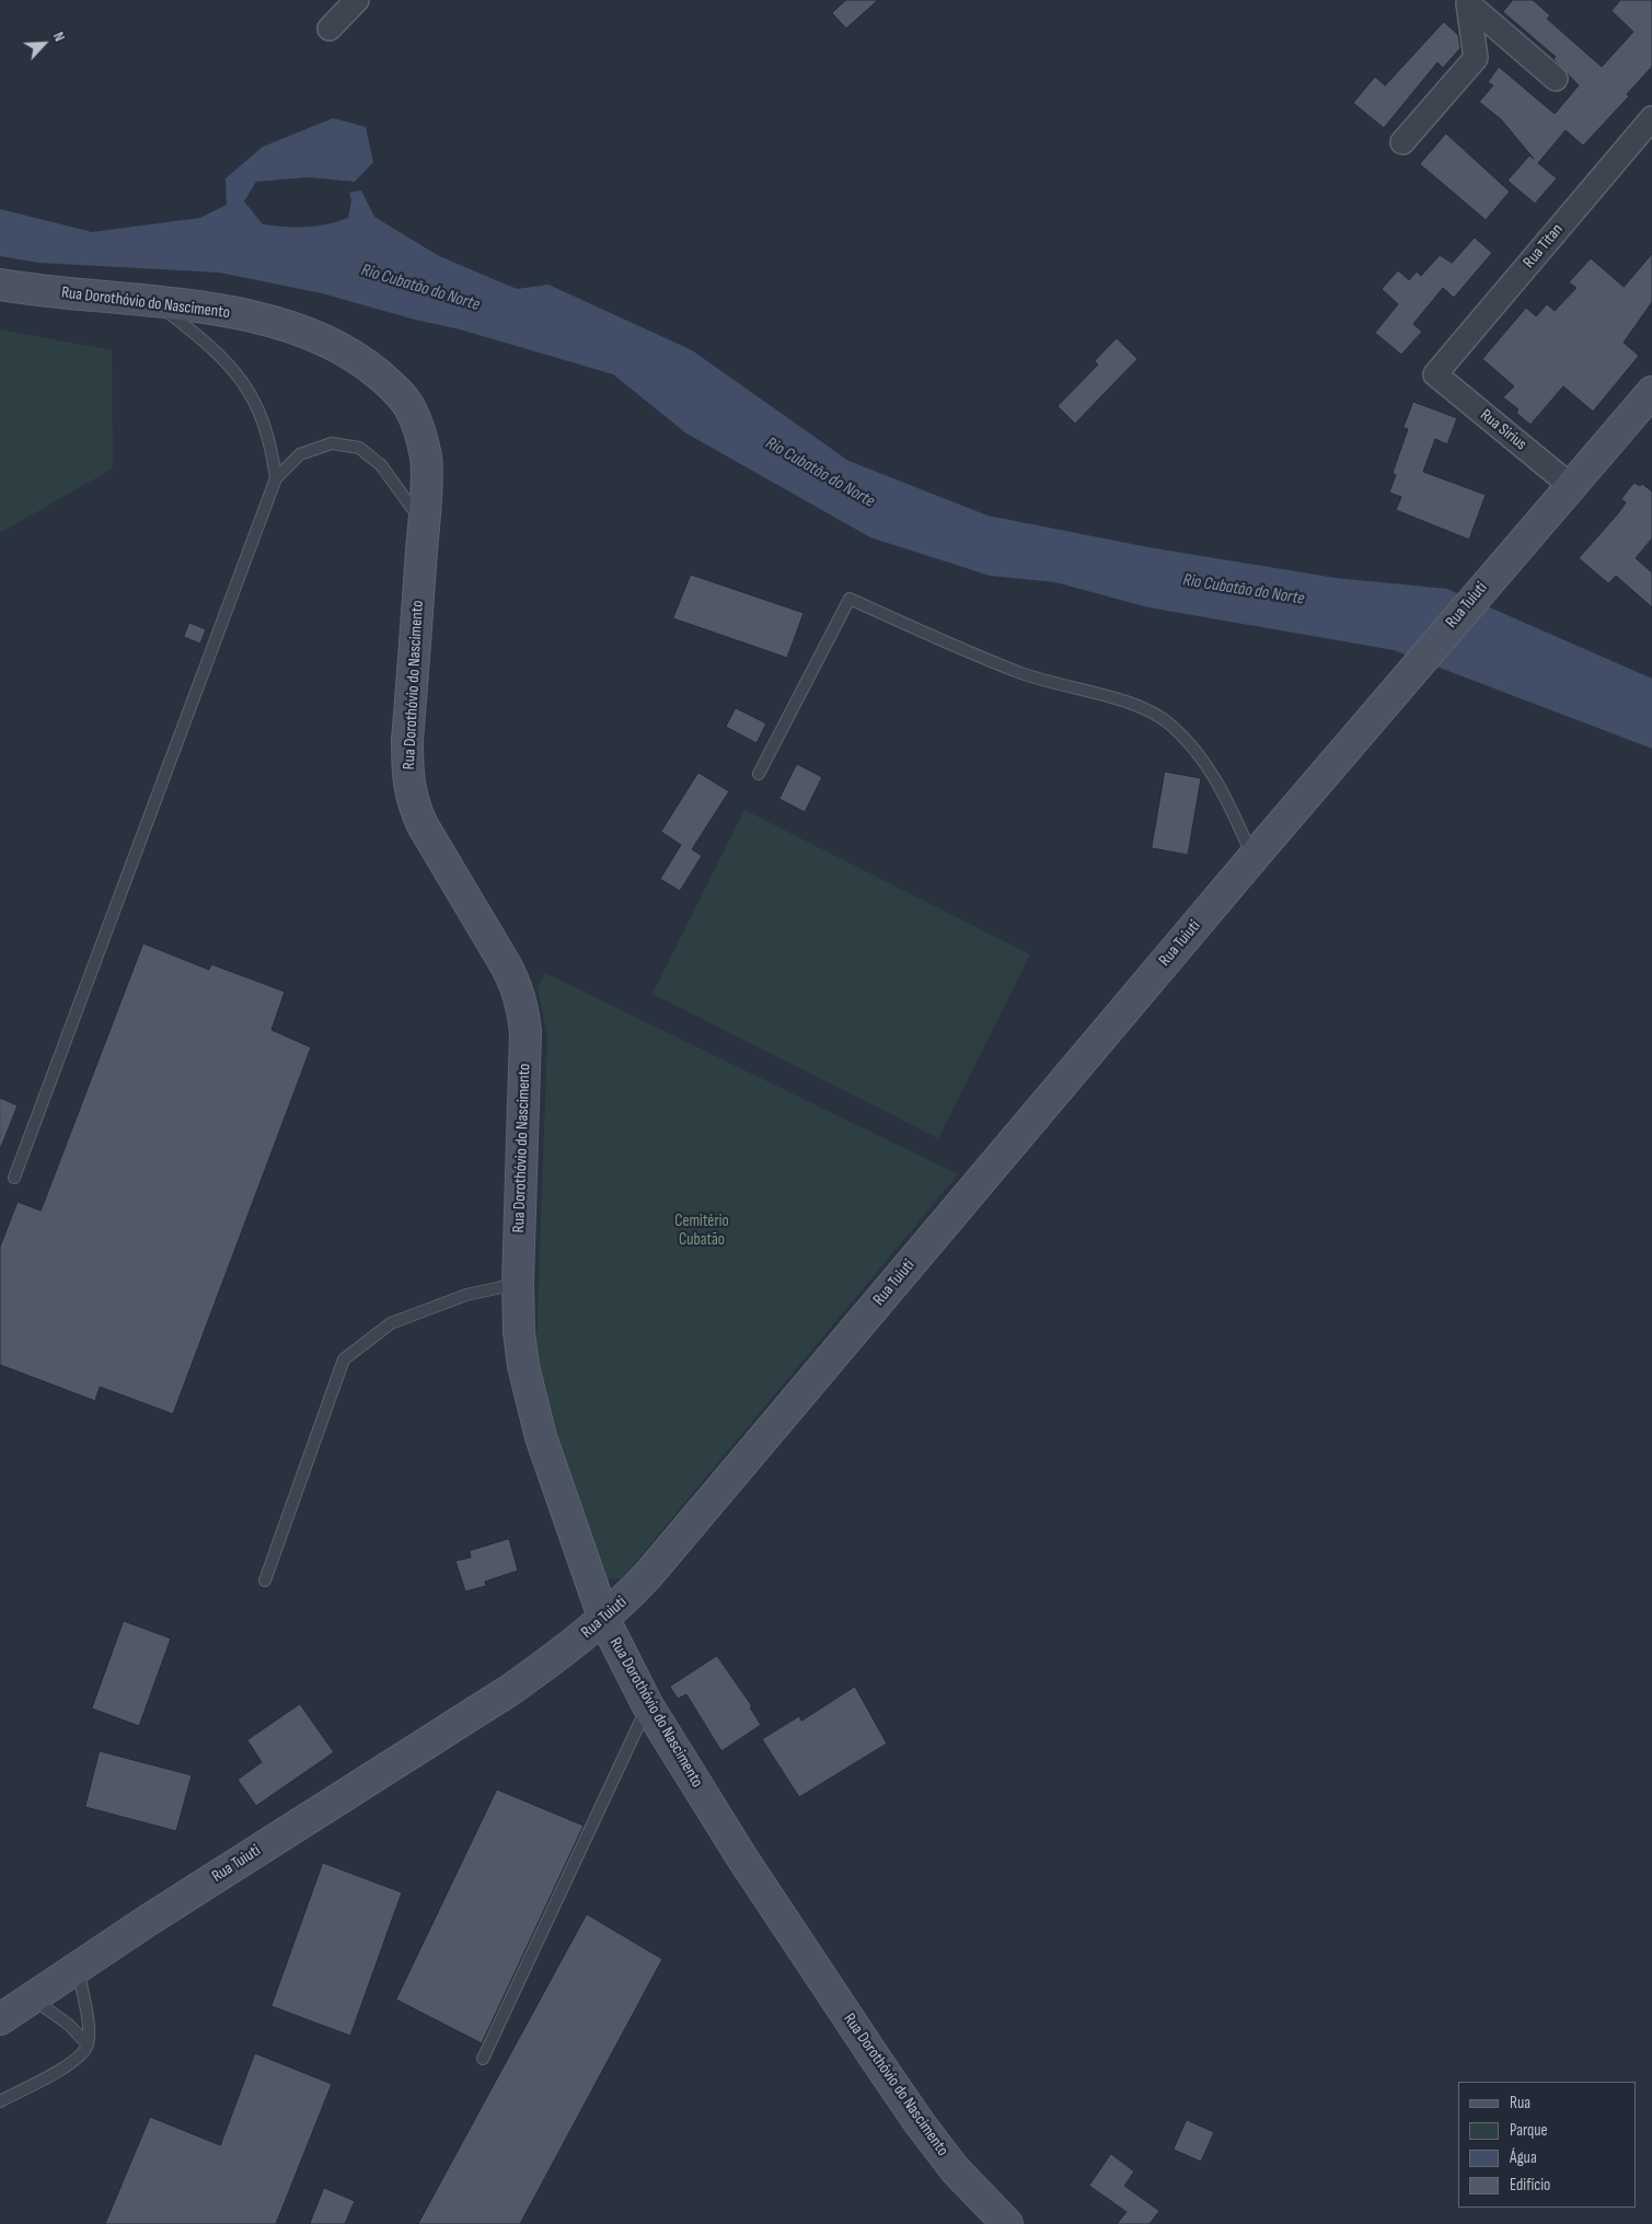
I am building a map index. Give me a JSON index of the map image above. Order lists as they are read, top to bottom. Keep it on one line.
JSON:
{"streets":{"street":["Rua Titan","Rua Dorothóvio do Nascimento","Rua Sirius","Rua Tuiuti"]},"crossings":[["Rua Titan","Rua Sirius"],["Rua Dorothóvio do Nascimento","Rua Tuiuti"],["Rua Sirius","Rua Tuiuti"]],"water":["Rio Cubatão do Norte"],"parks":["Cemitério Cubatão"],"legend":["Rua","Parque","Água","Edifício"],"north":"top right"}
